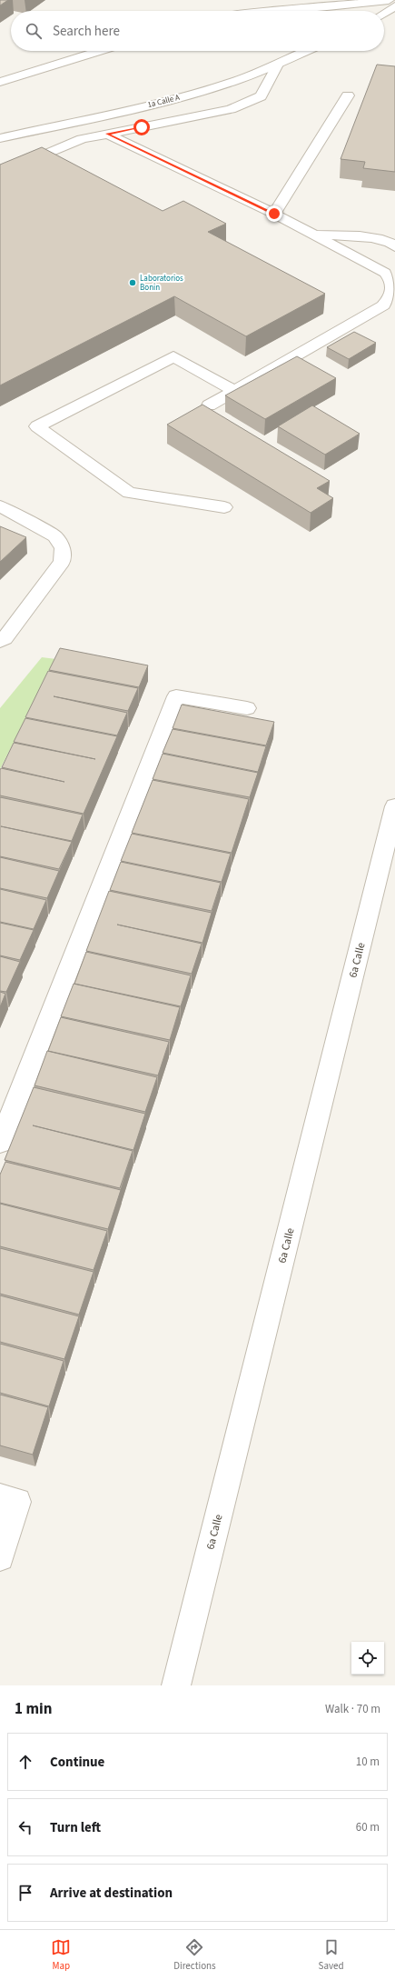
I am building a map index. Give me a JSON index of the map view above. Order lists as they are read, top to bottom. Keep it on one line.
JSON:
{"streets":{"street":["1a Calle A","6a Calle"]},"places":["Laboratorios Bonin"],"page":{"search":"Search here","heading":["1 min","Walk · 70 m"],"list":[["Continue","10 m"],["Turn left","60 m"],"Arrive at destination"],"nav":["Map","Directions","Saved"]}}
